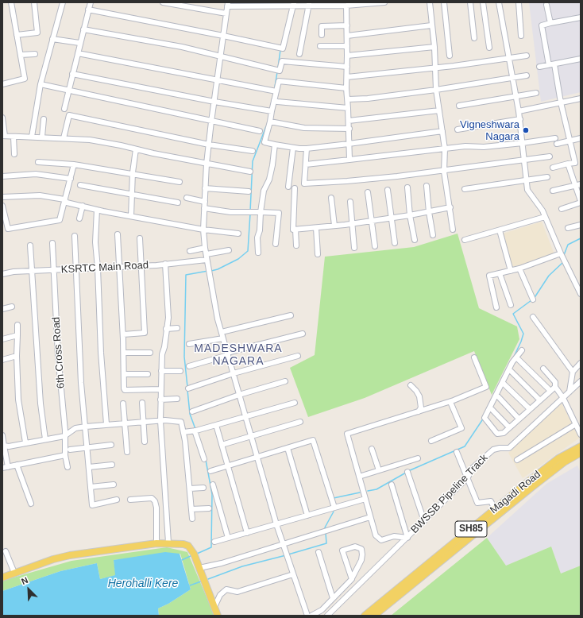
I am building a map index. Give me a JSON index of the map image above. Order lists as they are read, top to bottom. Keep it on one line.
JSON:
{"streets":{"main road":["Magadi Road","SH85"],"street":["KSRTC Main Road","6th Cross Road","BWSSB Pipeline Track"]},"crossings":[["KSRTC Main Road","6th Cross Road"]],"districts":["MADESHWARA NAGARA"],"water":["Herohalli Kere"],"places":["Vigneshwara Nagara"],"north":"top left"}
